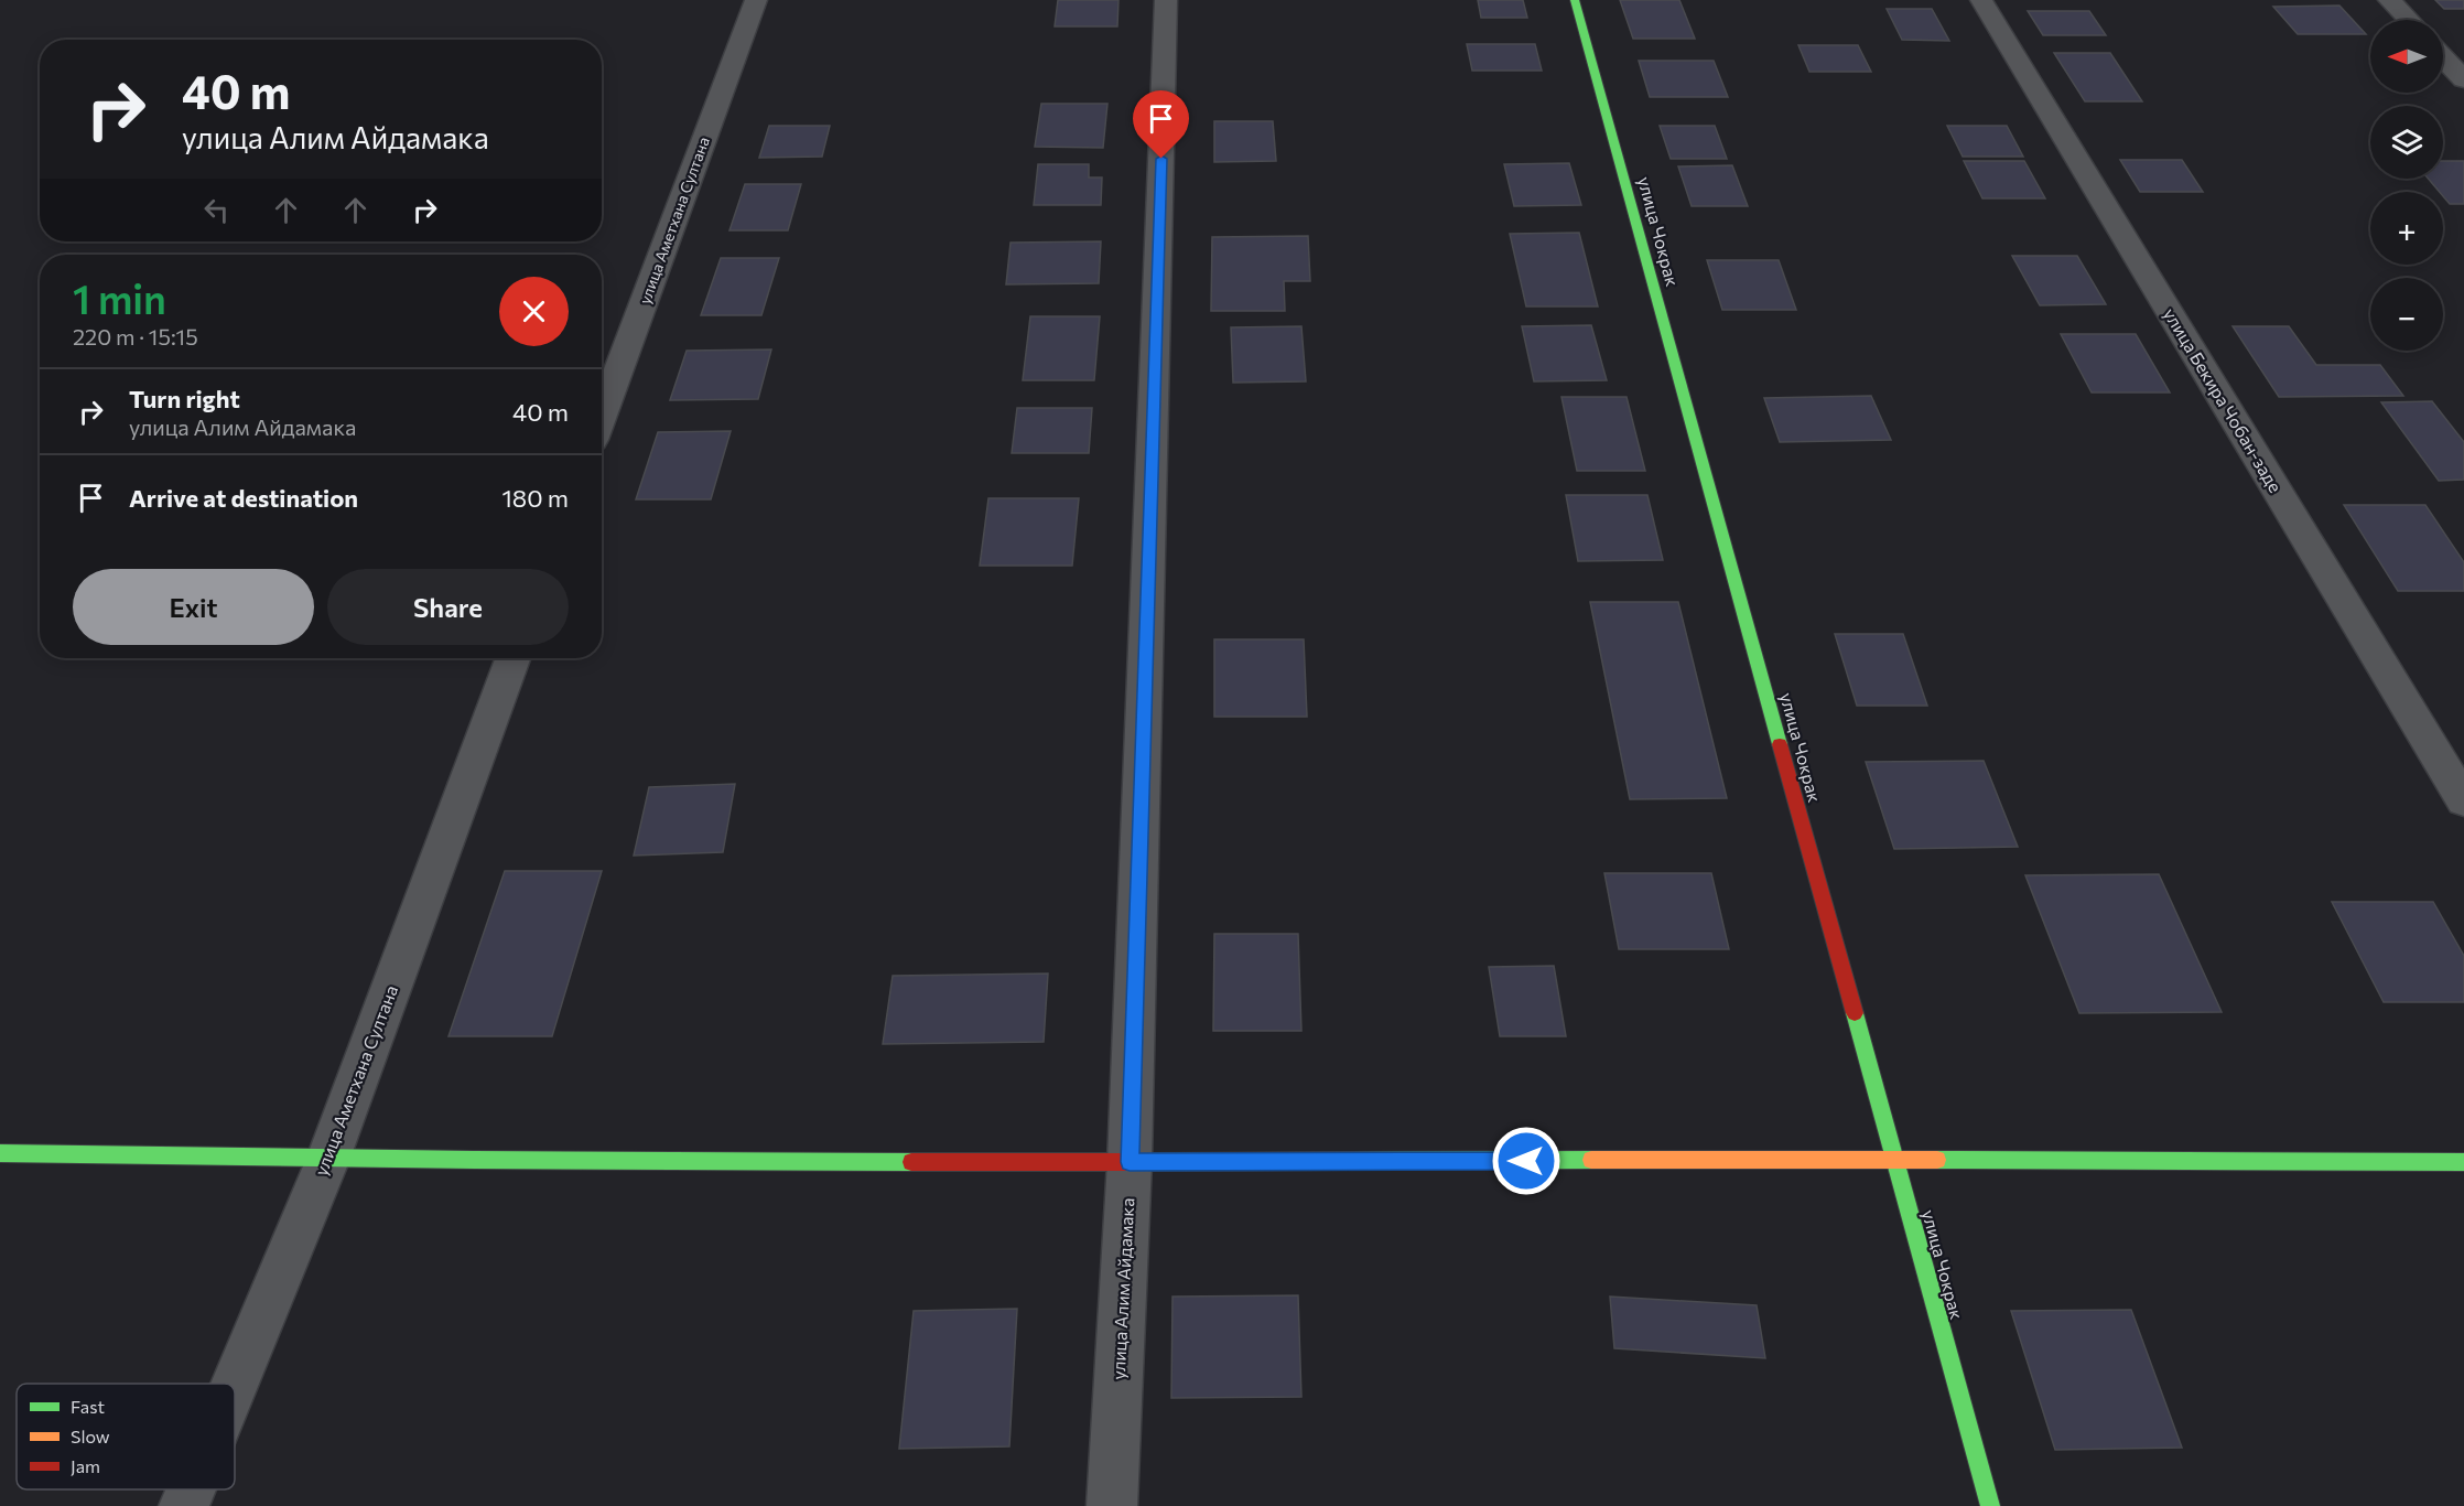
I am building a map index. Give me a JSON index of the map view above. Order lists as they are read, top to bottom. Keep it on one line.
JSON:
{"streets":{"street":["улица Аметхана Султана","улица Чокрак","улица Бекира Чобан-заде","улица Алим Айдамака"]},"legend":["Fast","Slow","Jam"],"north":"left","page":{"map_buttons":["+","−"],"turn":["40 m","улица Алим Айдамака"],"heading":["1 min","220 m · 15:15"],"list":[{"name":"Turn right","note":"улица Алим Айдамака","value":"40 m"},{"name":"Arrive at destination","value":"180 m"}],"buttons":["Exit","Share"]}}
